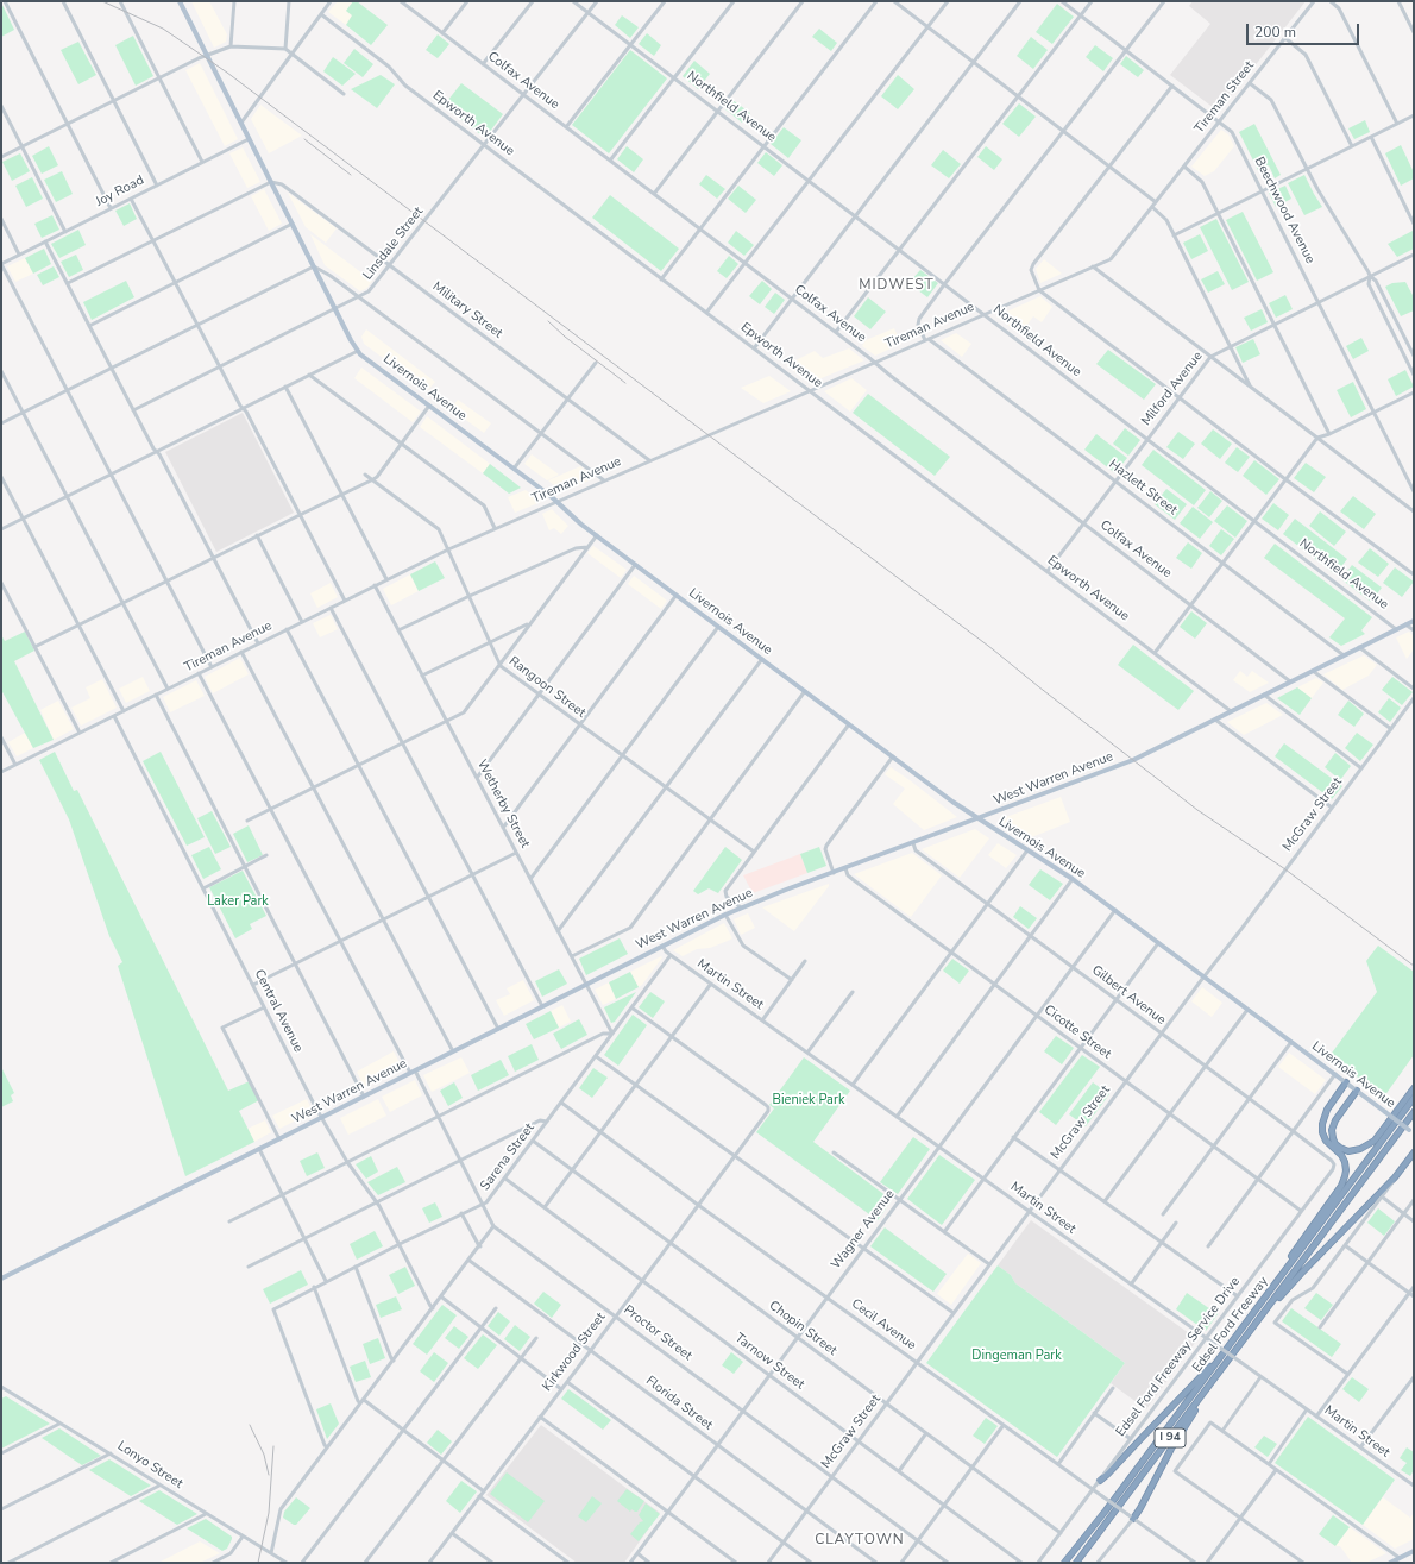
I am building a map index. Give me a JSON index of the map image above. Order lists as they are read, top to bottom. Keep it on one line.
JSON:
{"streets":{"highway":["Edsel Ford Freeway","I 94"],"main road":["Livernois Avenue","West Warren Avenue"],"street":["Colfax Avenue","Tireman Street","Northfield Avenue","Epworth Avenue","Joy Road","Beechwood Avenue","Linsdale Street","Military Street","Tireman Avenue","Milford Avenue","Hazlett Street","Rangoon Street","Wetherby Street","McGraw Street","Martin Street","Gilbert Avenue","Central Avenue","Cicotte Street","Sarena Street","Wagner Avenue","Cecil Avenue","Chopin Street","Proctor Street","Kirkwood Street","Edsel Ford Freeway Service Drive","Tarnow Street","Florida Street","Lonyo Street"]},"crossings":[["Colfax Avenue","Linsdale Street"],["Colfax Avenue","Tireman Avenue"],["Colfax Avenue","Milford Avenue"],["Colfax Avenue","West Warren Avenue"],["Tireman Street","Beechwood Avenue"],["Tireman Street","Tireman Avenue"],["Northfield Avenue","Linsdale Street"],["Northfield Avenue","Tireman Avenue"],["Northfield Avenue","Milford Avenue"],["Northfield Avenue","West Warren Avenue"],["Epworth Avenue","Linsdale Street"],["Epworth Avenue","Tireman Avenue"],["Epworth Avenue","Milford Avenue"],["Epworth Avenue","West Warren Avenue"],["Joy Road","Livernois Avenue"],["Beechwood Avenue","Milford Avenue"],["Linsdale Street","Military Street"],["Linsdale Street","Livernois Avenue"],["Military Street","Tireman Avenue"],["Military Street","Livernois Avenue"],["Tireman Avenue","Livernois Avenue"],["Tireman Avenue","Hazlett Street"],["Tireman Avenue","Rangoon Street"],["Tireman Avenue","Wetherby Street"],["Tireman Avenue","Central Avenue"],["Livernois Avenue","West Warren Avenue"],["Livernois Avenue","McGraw Street"],["Livernois Avenue","Wagner Avenue"],["Milford Avenue","Hazlett Street"],["Hazlett Street","West Warren Avenue"],["West Warren Avenue","Wetherby Street"],["West Warren Avenue","Martin Street"],["West Warren Avenue","Gilbert Avenue"],["West Warren Avenue","Central Avenue"],["West Warren Avenue","Cicotte Street"],["West Warren Avenue","Proctor Street"],["Wetherby Street","Sarena Street"],["McGraw Street","Martin Street"],["McGraw Street","Gilbert Avenue"],["McGraw Street","Cicotte Street"],["McGraw Street","Cecil Avenue"],["McGraw Street","Chopin Street"],["McGraw Street","Proctor Street"],["McGraw Street","Tarnow Street"],["McGraw Street","Florida Street"],["Martin Street","Sarena Street"],["Martin Street","Wagner Avenue"],["Martin Street","Edsel Ford Freeway Service Drive"],["Gilbert Avenue","Wagner Avenue"],["Gilbert Avenue","Edsel Ford Freeway Service Drive"],["Central Avenue","Sarena Street"],["Cicotte Street","Wagner Avenue"],["Cicotte Street","Edsel Ford Freeway Service Drive"],["Sarena Street","Cecil Avenue"],["Sarena Street","Chopin Street"],["Sarena Street","Proctor Street"],["Sarena Street","Tarnow Street"],["Wagner Avenue","Cecil Avenue"],["Wagner Avenue","Chopin Street"],["Wagner Avenue","Proctor Street"],["Wagner Avenue","Tarnow Street"],["Wagner Avenue","Florida Street"],["Cecil Avenue","Kirkwood Street"],["Cecil Avenue","Edsel Ford Freeway Service Drive"],["Chopin Street","Kirkwood Street"],["Chopin Street","Edsel Ford Freeway Service Drive"],["Proctor Street","Kirkwood Street"],["Kirkwood Street","Tarnow Street"],["Kirkwood Street","Florida Street"]],"districts":["MIDWEST","CLAYTOWN"],"parks":["Laker Park","Bieniek Park","Dingeman Park"],"scale_bar":"200 m"}
